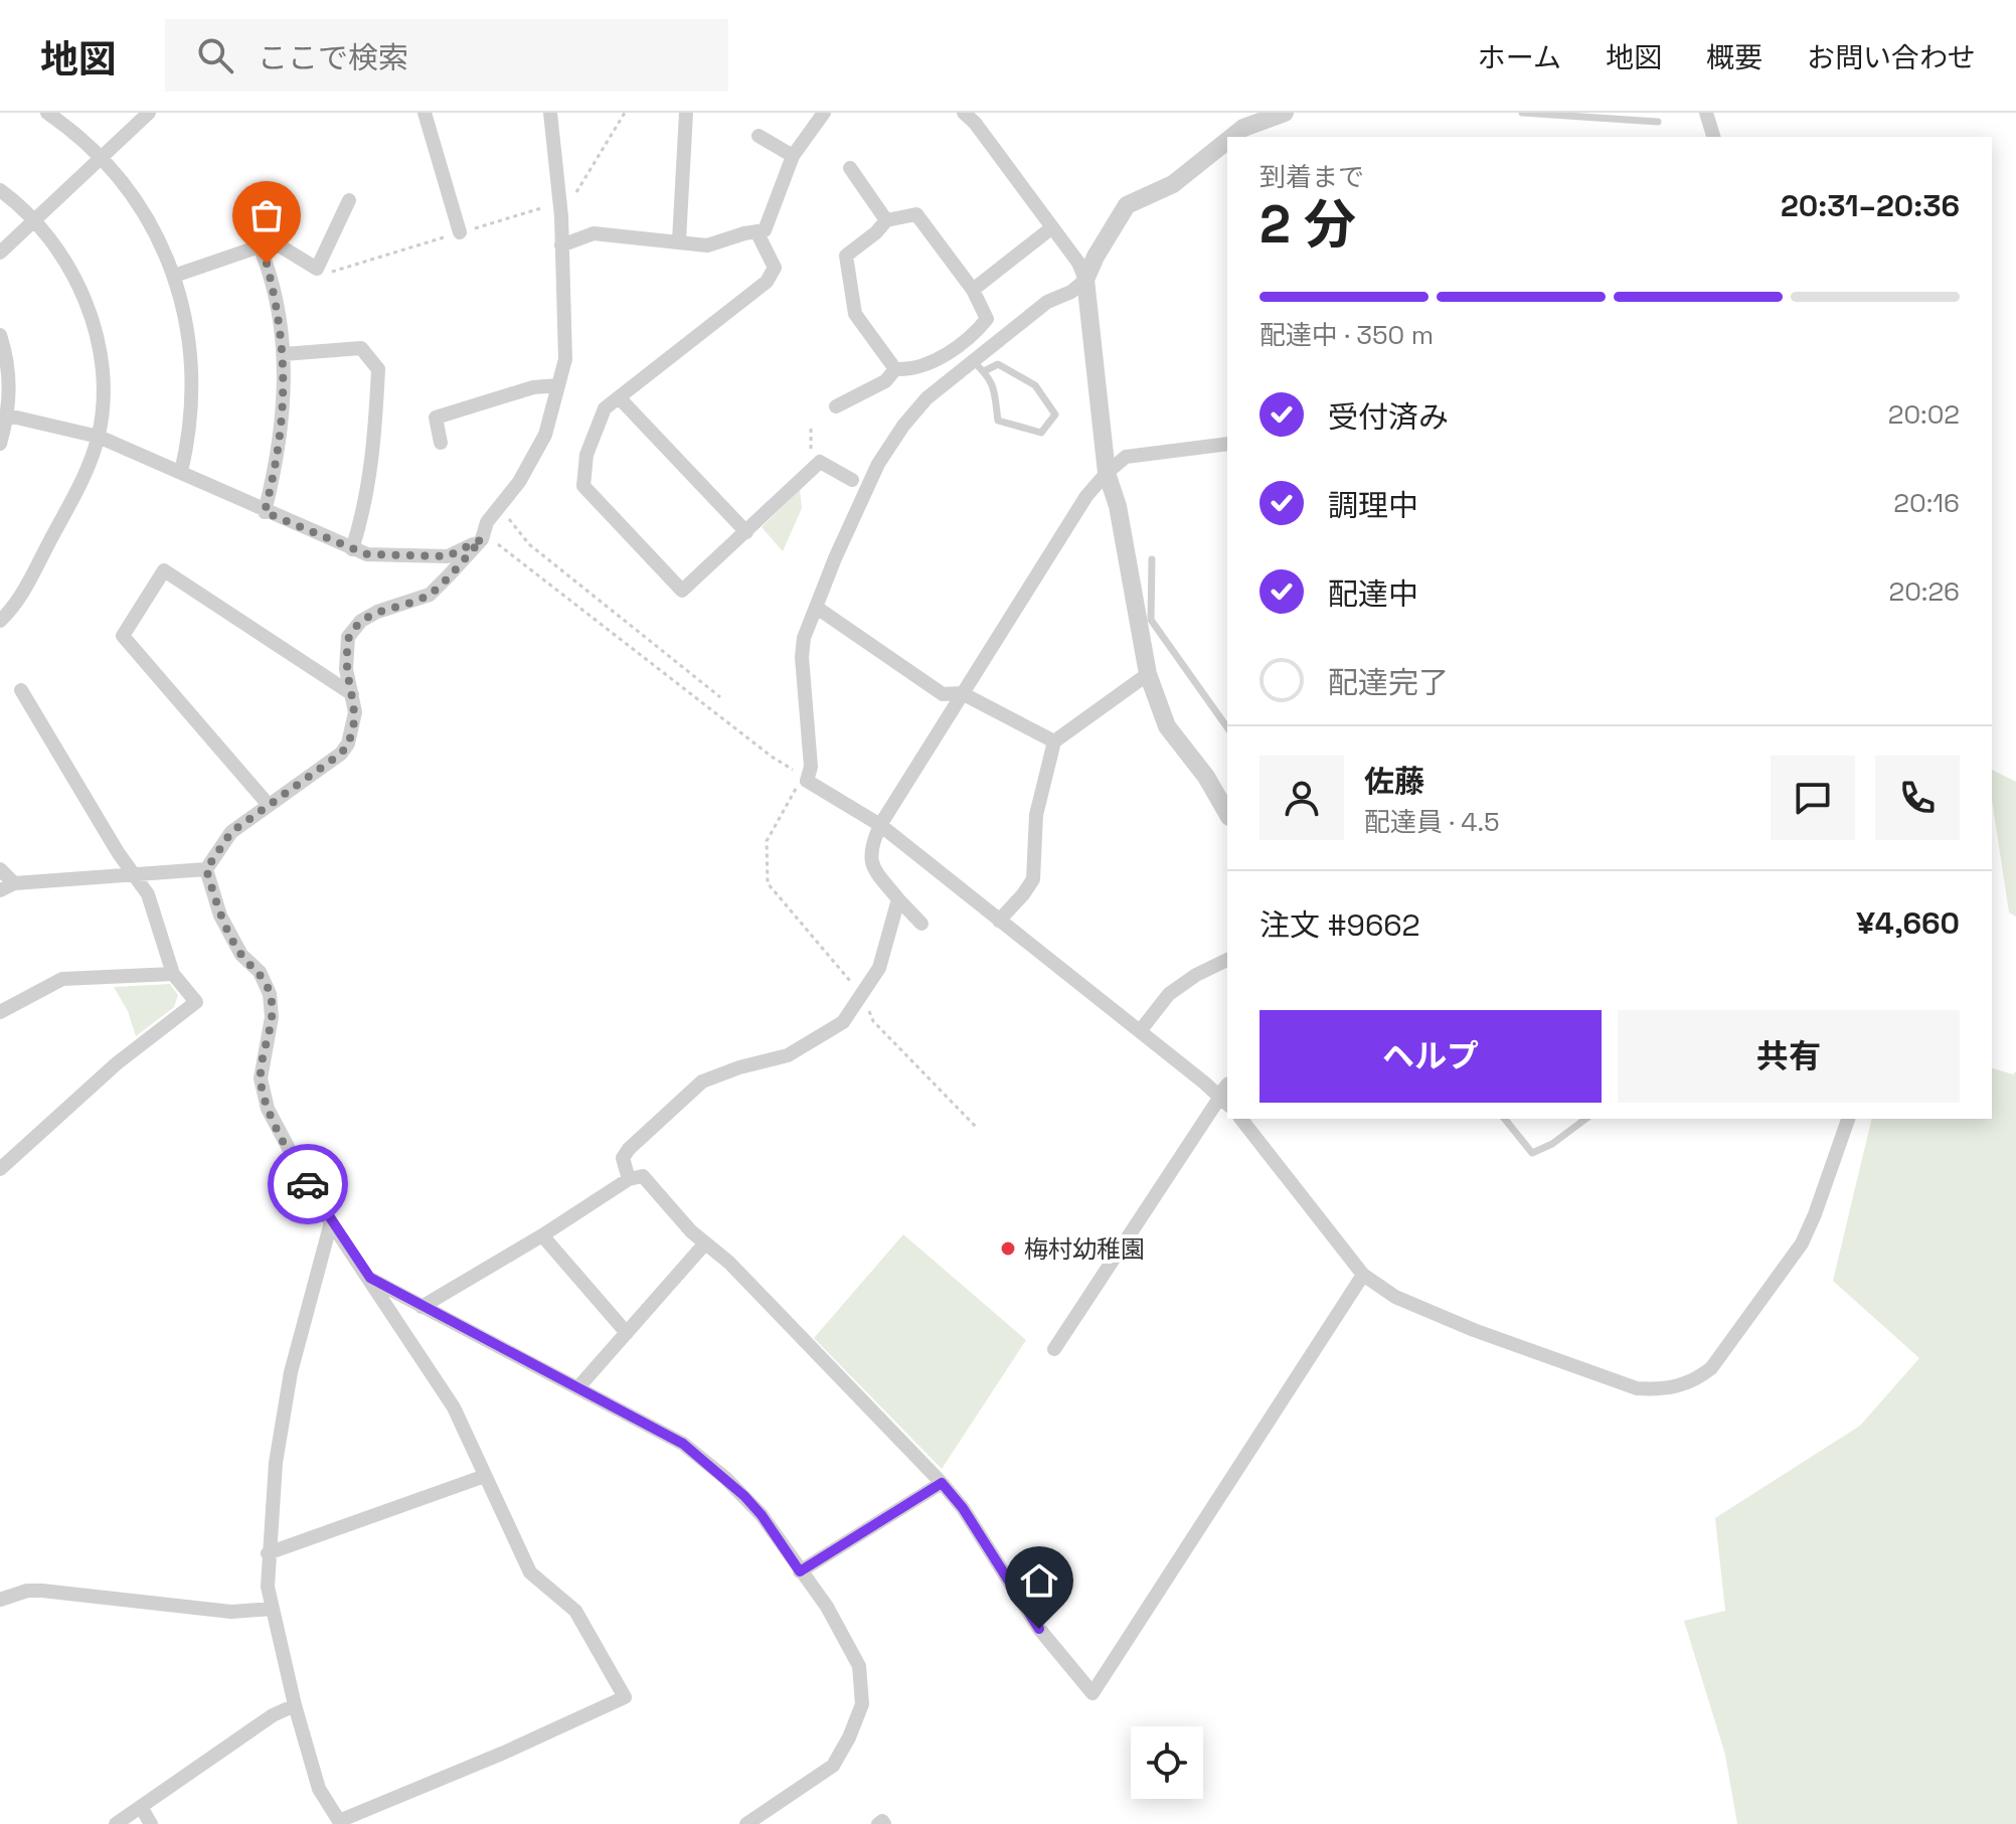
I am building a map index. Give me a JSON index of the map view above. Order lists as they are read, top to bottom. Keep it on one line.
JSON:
{"places":["梅村幼稚園"],"page":{"header":"地図","search":"ここで検索","nav":["ホーム","地図","概要","お問い合わせ"],"heading":["2 分","到着まで","20:31–20:36"],"panel":["佐藤","配達員 · 4.5","注文 #9662","¥4,660"],"bar":"配達中 · 350 m","list":[["受付済み","20:02"],["調理中","20:16"],["配達中","20:26"],"配達完了"],"buttons":["ヘルプ","共有"]}}
